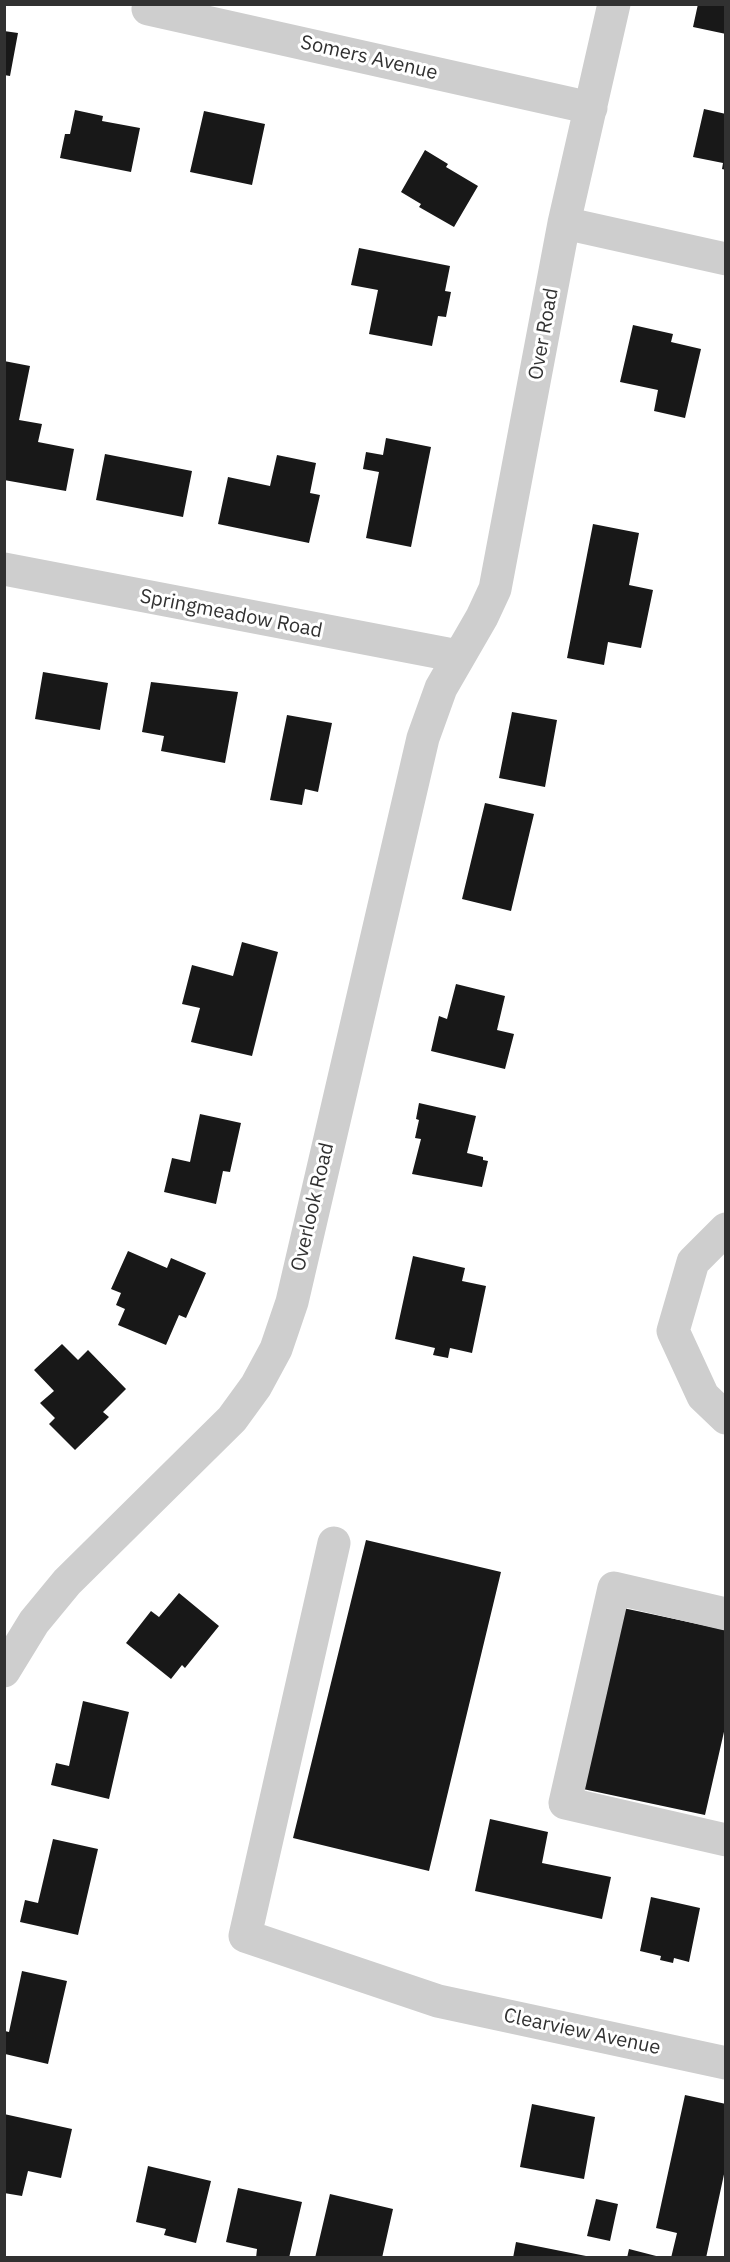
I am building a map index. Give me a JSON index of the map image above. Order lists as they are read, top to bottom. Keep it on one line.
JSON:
{"streets":{"street":["Somers Avenue","Over Road","Springmeadow Road","Overlook Road","Clearview Avenue"]},"crossings":[["Somers Avenue","Over Road"],["Over Road","Springmeadow Road"],["Over Road","Overlook Road"],["Springmeadow Road","Overlook Road"]]}
